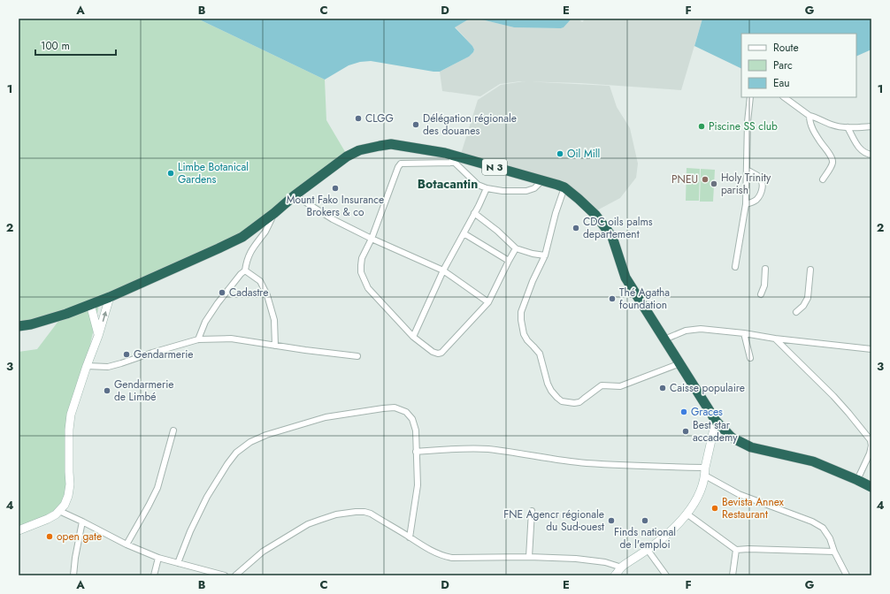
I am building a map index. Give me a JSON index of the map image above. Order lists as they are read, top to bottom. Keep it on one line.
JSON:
{"streets":{"highway":["N 3"]},"districts":["Botacantin"],"places":["CLGG","Délégation régionale des douanes","Piscine SS club","Oil Mill","Limbe Botanical Gardens","PNEU","Holy Trinity parish","Mount Fako Insurance Brokers & co","CDC oils palms departement","Cadastre","Thé Agatha foundation","Gendarmerie","Caisse populaire","Gendarmerie de Limbé","Graces","Best star accademy","Bevista Annex Restaurant","FNE Agencr régionale du Sud-ouest","Finds national de l'emploi","open gate"],"legend":["Route","Parc","Eau"],"scale_bar":"100 m","grid":{"columns":["A","B","C","D","E","F","G"],"rows":["1","2","3","4"]}}
